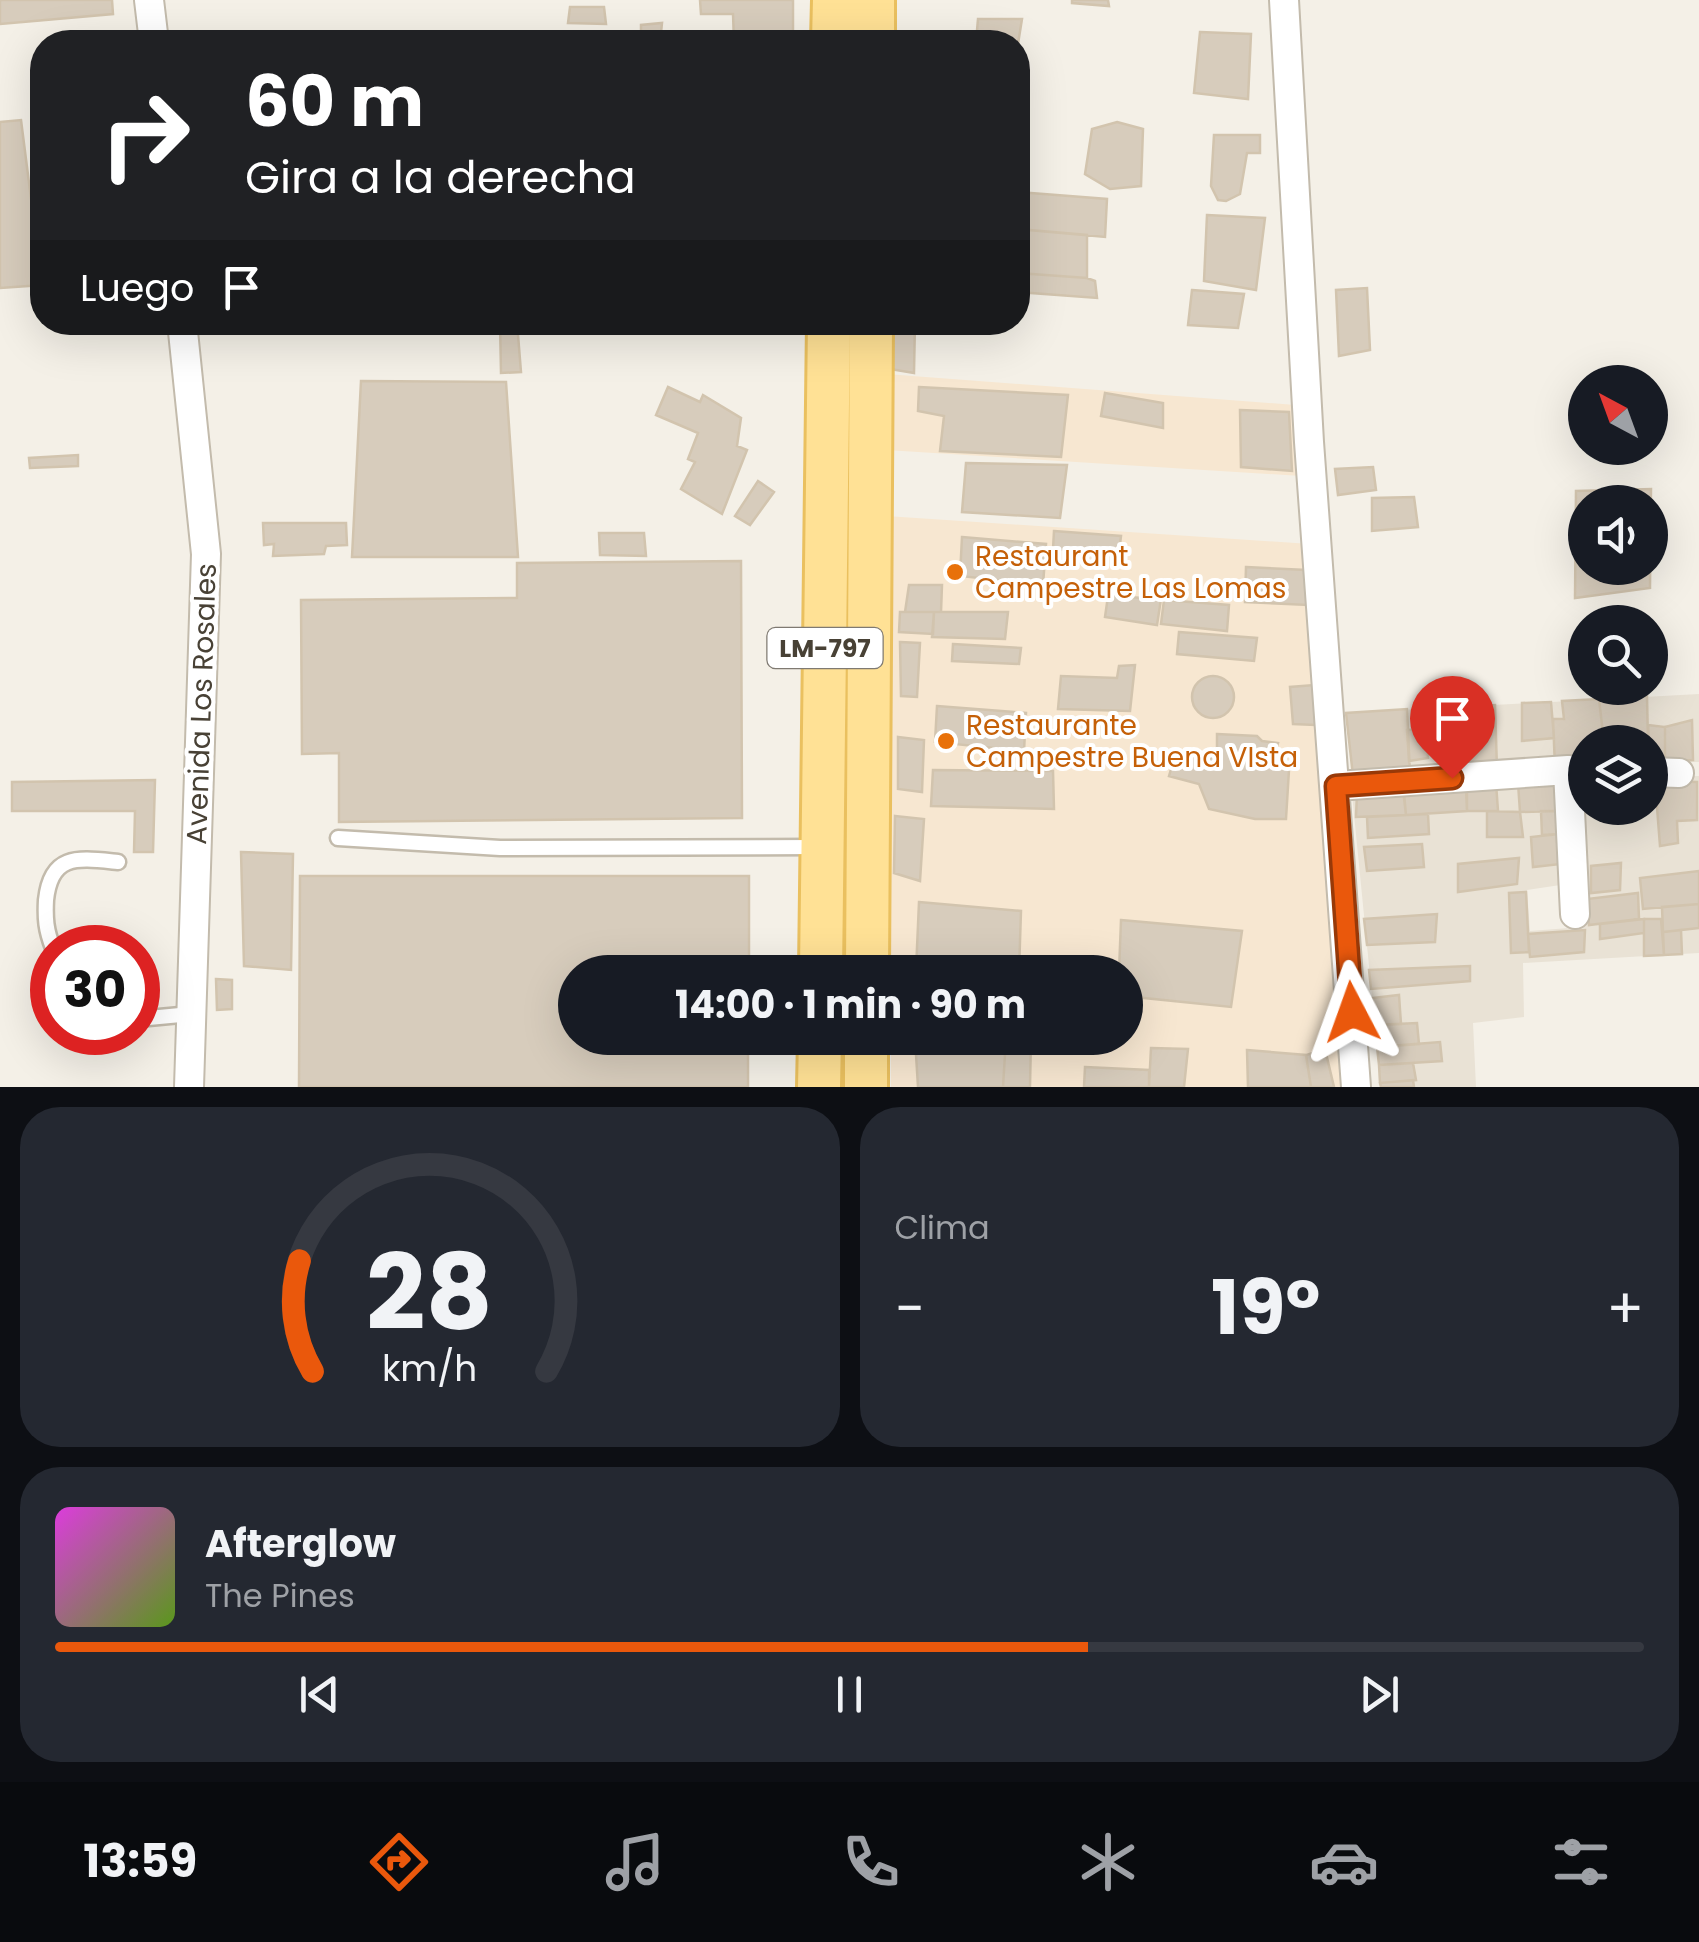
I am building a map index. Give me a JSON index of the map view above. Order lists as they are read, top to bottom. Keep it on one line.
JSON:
{"streets":{"main road":["LM-797"],"street":["Avenida Los Rosales"]},"places":["Restaurant Campestre Las Lomas","Restaurante Campestre Buena VIsta"],"north":"top left","page":{"turn":["60 m","Gira a la derecha"],"then":"Luego","limit":"30","trip":"14:00 · 1 min · 90 m","tile":"Clima","heat":["−","19°","+"],"song":["Afterglow","The Pines"],"tabs":"13:59","gauge":["28","km/h"]}}
